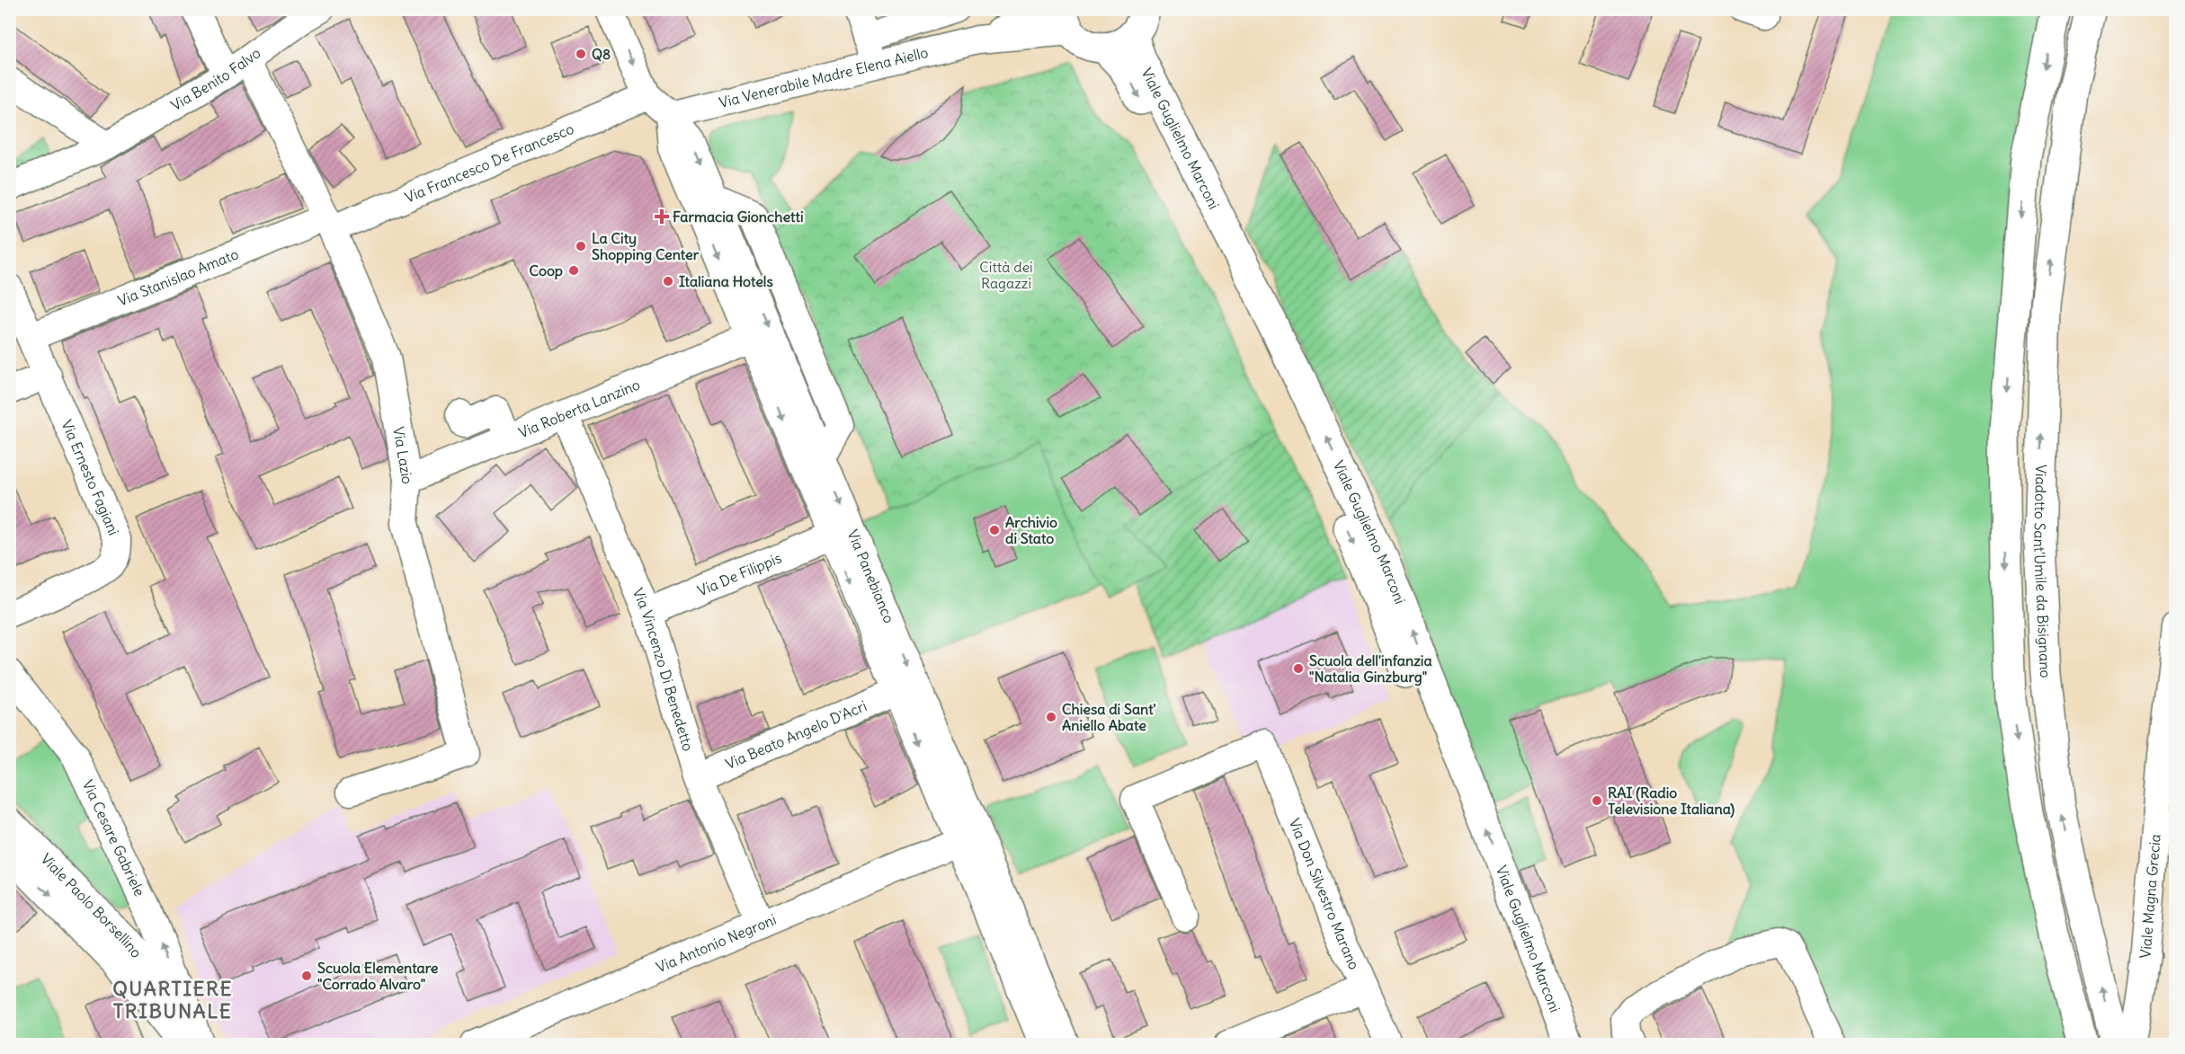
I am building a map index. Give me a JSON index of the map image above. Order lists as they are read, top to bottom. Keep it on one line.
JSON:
{"streets":{"main road":["Viale Guglielmo Marconi","Viadotto Sant'Umile da Bisignano"],"street":["Via Venerabile Madre Elena Aiello","Via Benito Falvo","Via Francesco De Francesco","Via Stanislao Amato","Via Roberta Lanzino","Via Lazio","Via Ernesto Fagiani","Via De Filippis","Via Panebianco","Via Vincenzo Di Benedetto","Via Beato Angelo D'Acri","Via Cesare Gabriele","Via Don Silvestro Marano","Viale Magna Grecia","Viale Paolo Borsellino","Via Antonio Negroni"]},"crossings":[["Via Venerabile Madre Elena Aiello","Via Panebianco"],["Via Benito Falvo","Via Lazio"],["Via Francesco De Francesco","Via Stanislao Amato"],["Via Francesco De Francesco","Via Lazio"],["Via Francesco De Francesco","Via Panebianco"],["Via Stanislao Amato","Via Lazio"],["Via Stanislao Amato","Via Ernesto Fagiani"],["Via Roberta Lanzino","Via Lazio"],["Via Roberta Lanzino","Via Panebianco"],["Via Roberta Lanzino","Via Vincenzo Di Benedetto"],["Via De Filippis","Via Panebianco"],["Via De Filippis","Via Vincenzo Di Benedetto"],["Via Panebianco","Via Beato Angelo D'Acri"],["Via Panebianco","Via Antonio Negroni"],["Via Vincenzo Di Benedetto","Via Beato Angelo D'Acri"],["Via Vincenzo Di Benedetto","Via Antonio Negroni"],["Via Cesare Gabriele","Viale Paolo Borsellino"]],"one_way":["Via Panebianco"],"districts":["QUARTIERE TRIBUNALE"],"parks":["Città dei Ragazzi"],"places":{"other":["Q8","La City Shopping Center","Coop","Italiana Hotels","Archivio di Stato","Scuola dell'infanzia \"Natalia Ginzburg\"","Chiesa di Sant' Aniello Abate","RAI (Radio Televisione Italiana)","Scuola Elementare \"Corrado Alvaro\""],"health":["Farmacia Gionchetti"]}}
